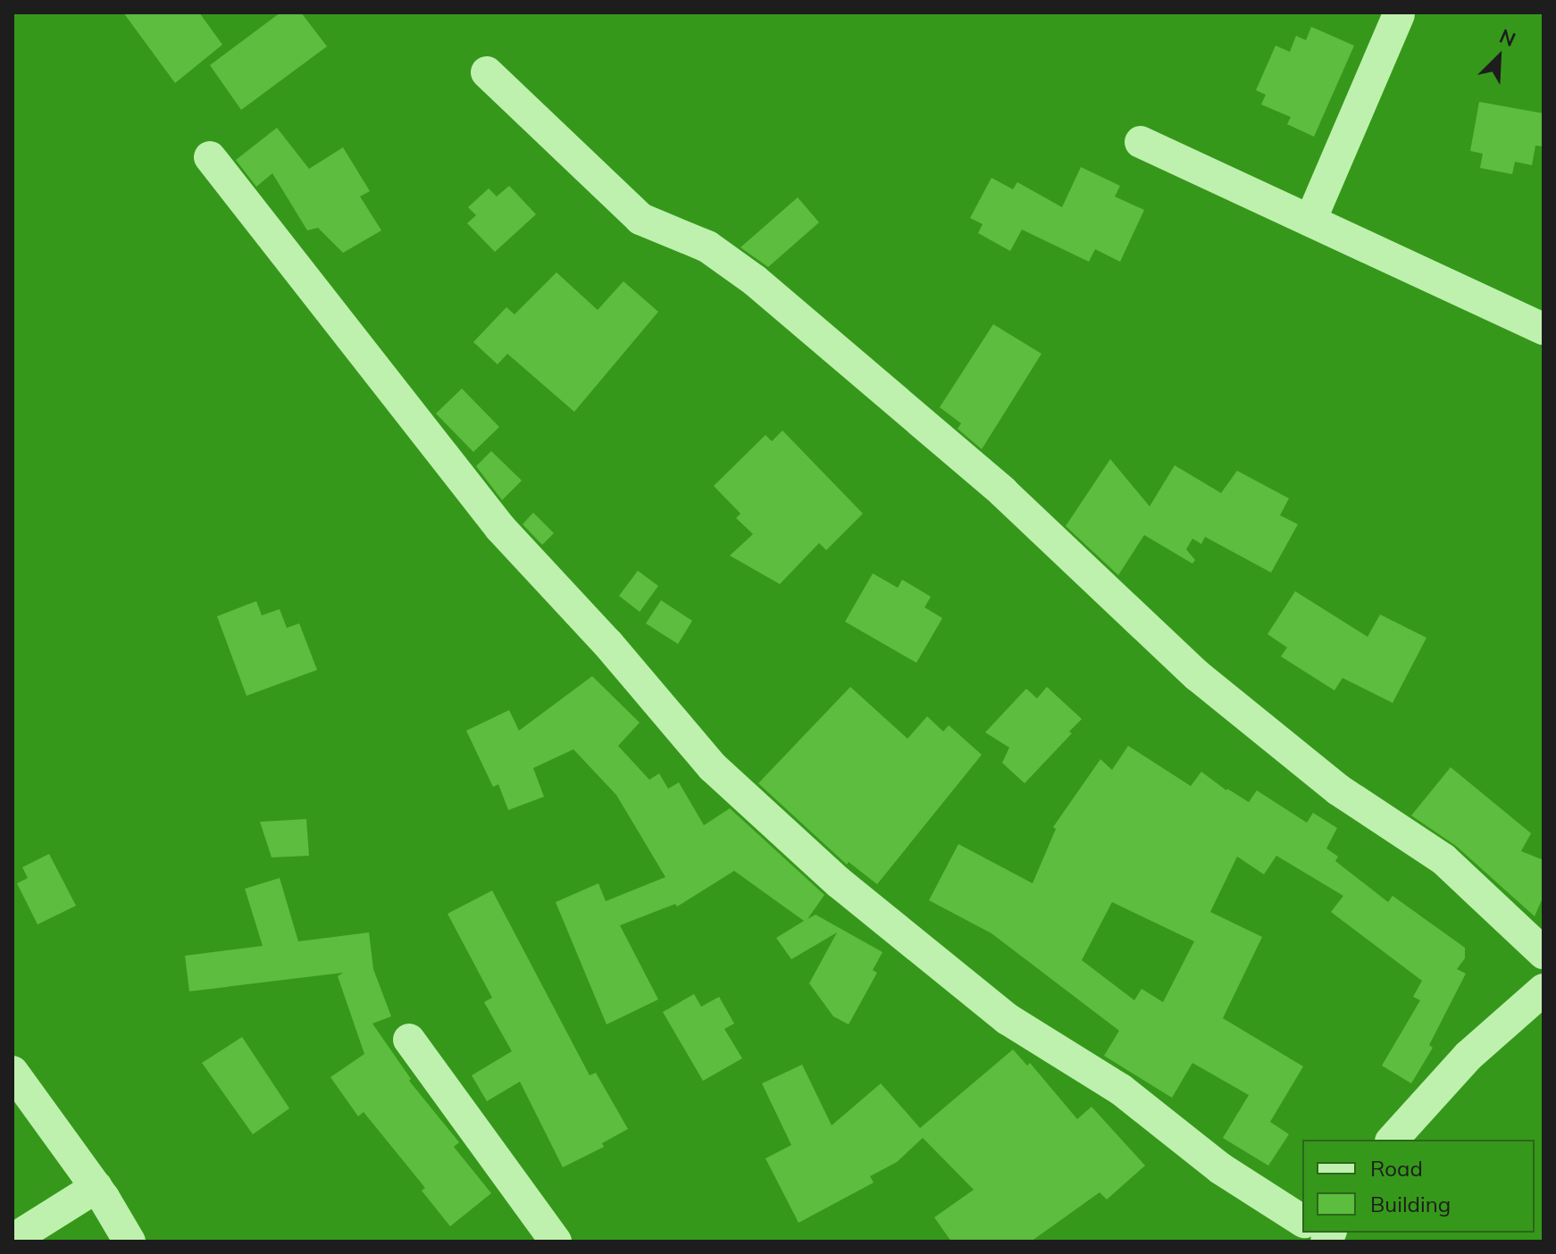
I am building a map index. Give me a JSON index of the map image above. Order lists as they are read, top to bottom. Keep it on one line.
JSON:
{"legend":["Road","Building"],"north":"top right"}
